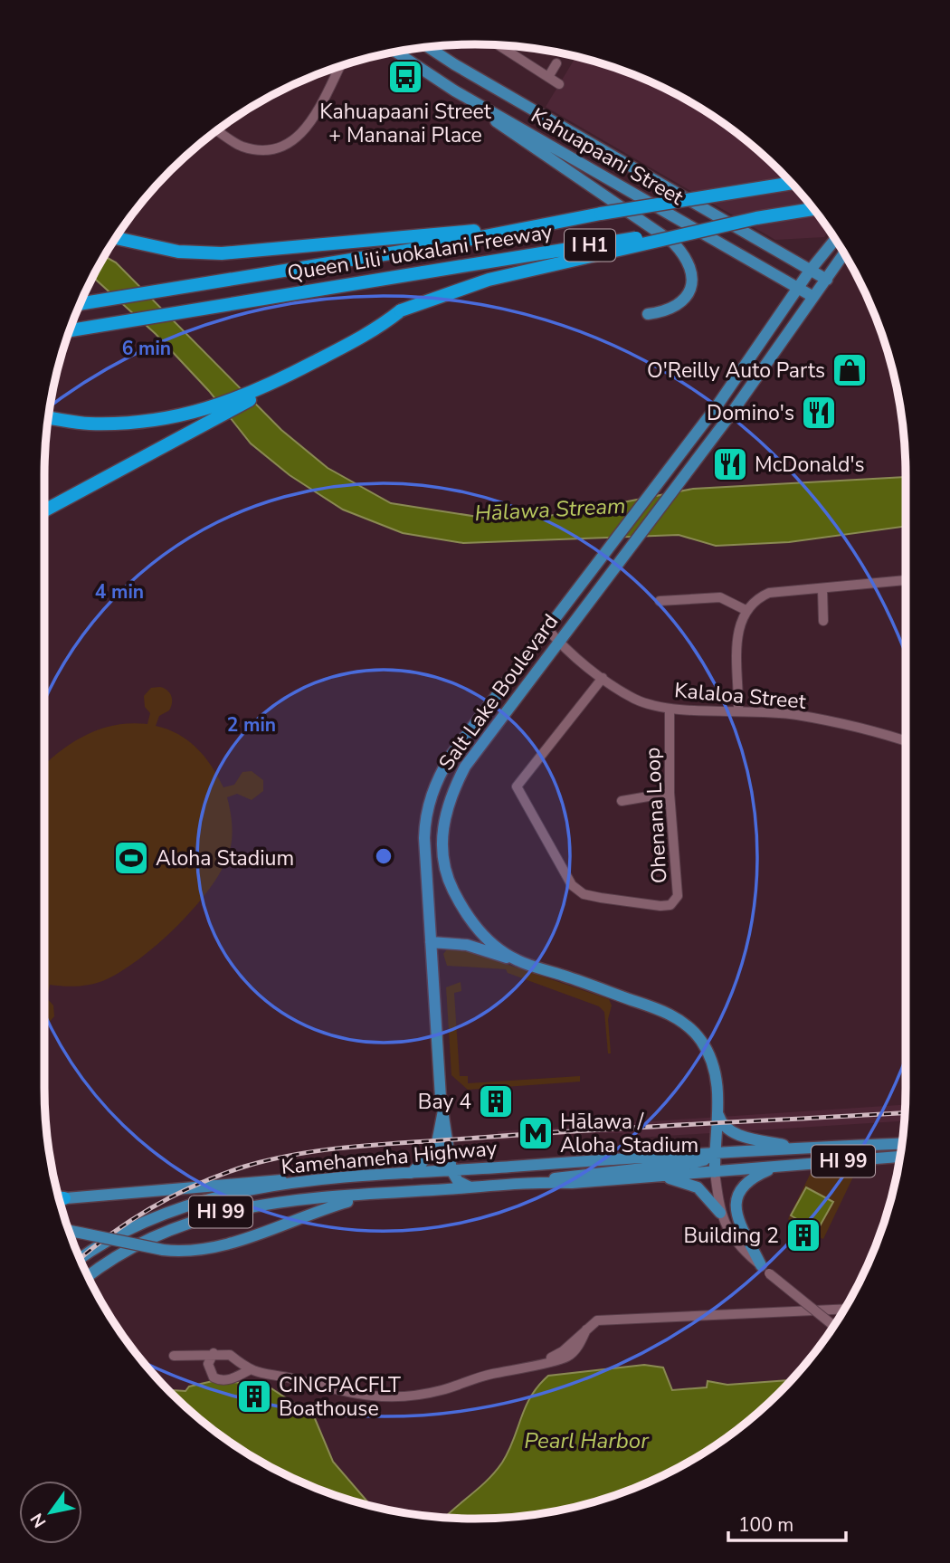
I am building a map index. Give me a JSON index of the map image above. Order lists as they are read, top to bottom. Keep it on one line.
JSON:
{"streets":{"highway":["I H1","Queen Liliʻuokalani Freeway"],"main road":["Kahuapaani Street","Salt Lake Boulevard","Kamehameha Highway","HI 99"],"street":["Kalaloa Street","Ohenana Loop"]},"crossings":[["Kahuapaani Street","Salt Lake Boulevard"],["Salt Lake Boulevard","Kalaloa Street"],["Salt Lake Boulevard","Kamehameha Highway"],["Kalaloa Street","Ohenana Loop"]],"water":["Hālawa Stream","Pearl Harbor"],"places":{"bus stop":["Kahuapaani Street + Mananai Place"],"shop":["O'Reilly Auto Parts"],"restaurant":["Domino's","McDonald's"],"sports":["Aloha Stadium"],"building":["Bay 4","Building 2","CINCPACFLT Boathouse"],"metro station":["Hālawa / Aloha Stadium"]},"scale_bar":"100 m","north":"bottom left","rings":["6 min","4 min","2 min"]}
